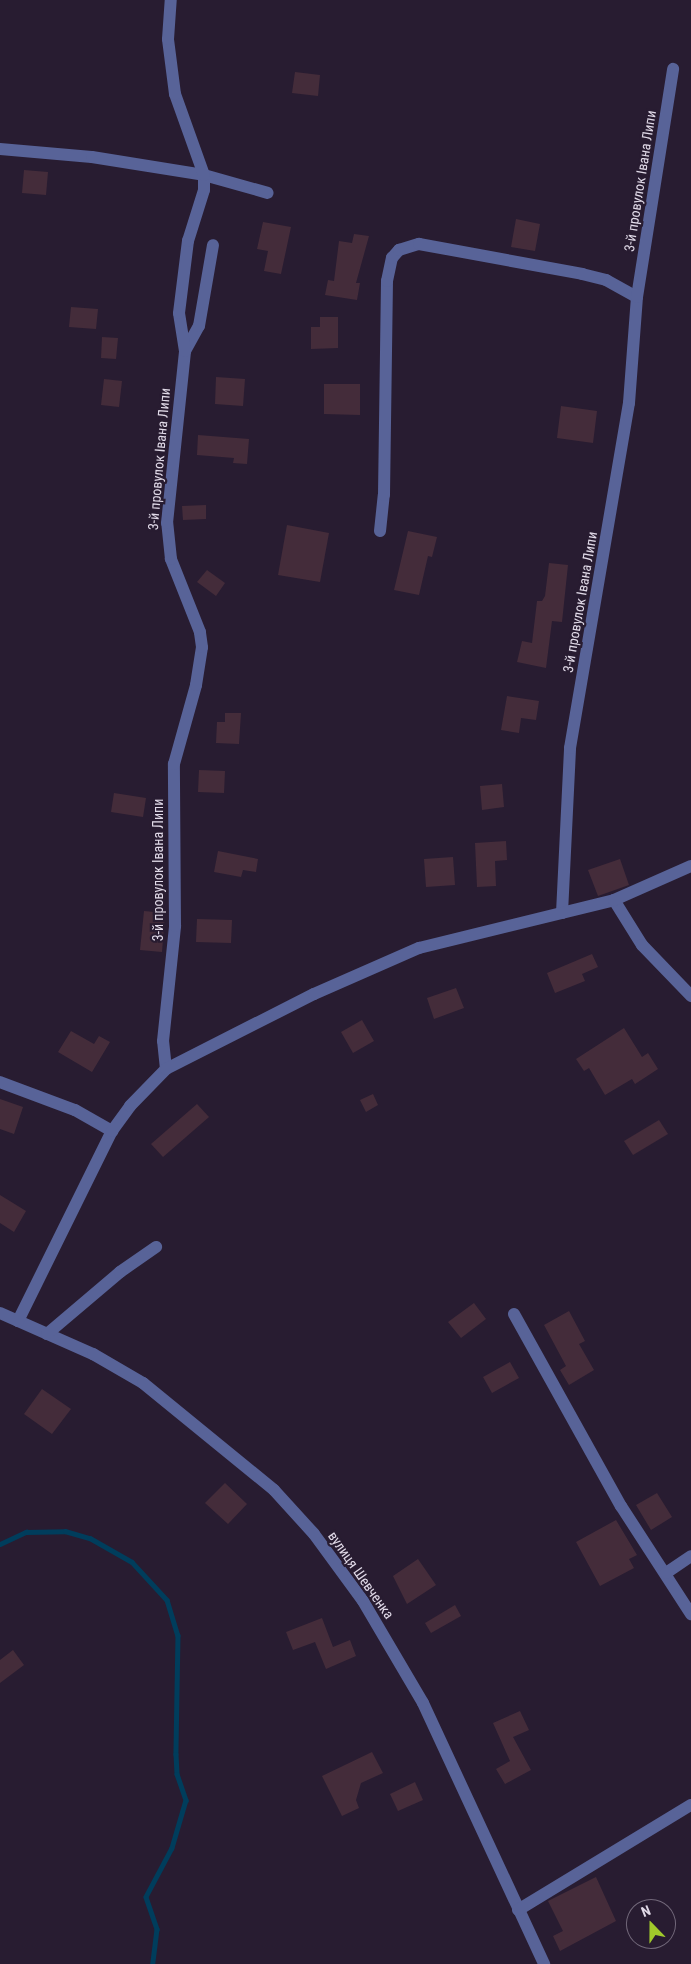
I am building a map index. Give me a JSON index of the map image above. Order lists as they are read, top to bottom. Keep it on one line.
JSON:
{"streets":{"street":["3-й провулок Івана Липи","вулиця Шевченка"]},"north":"top"}
